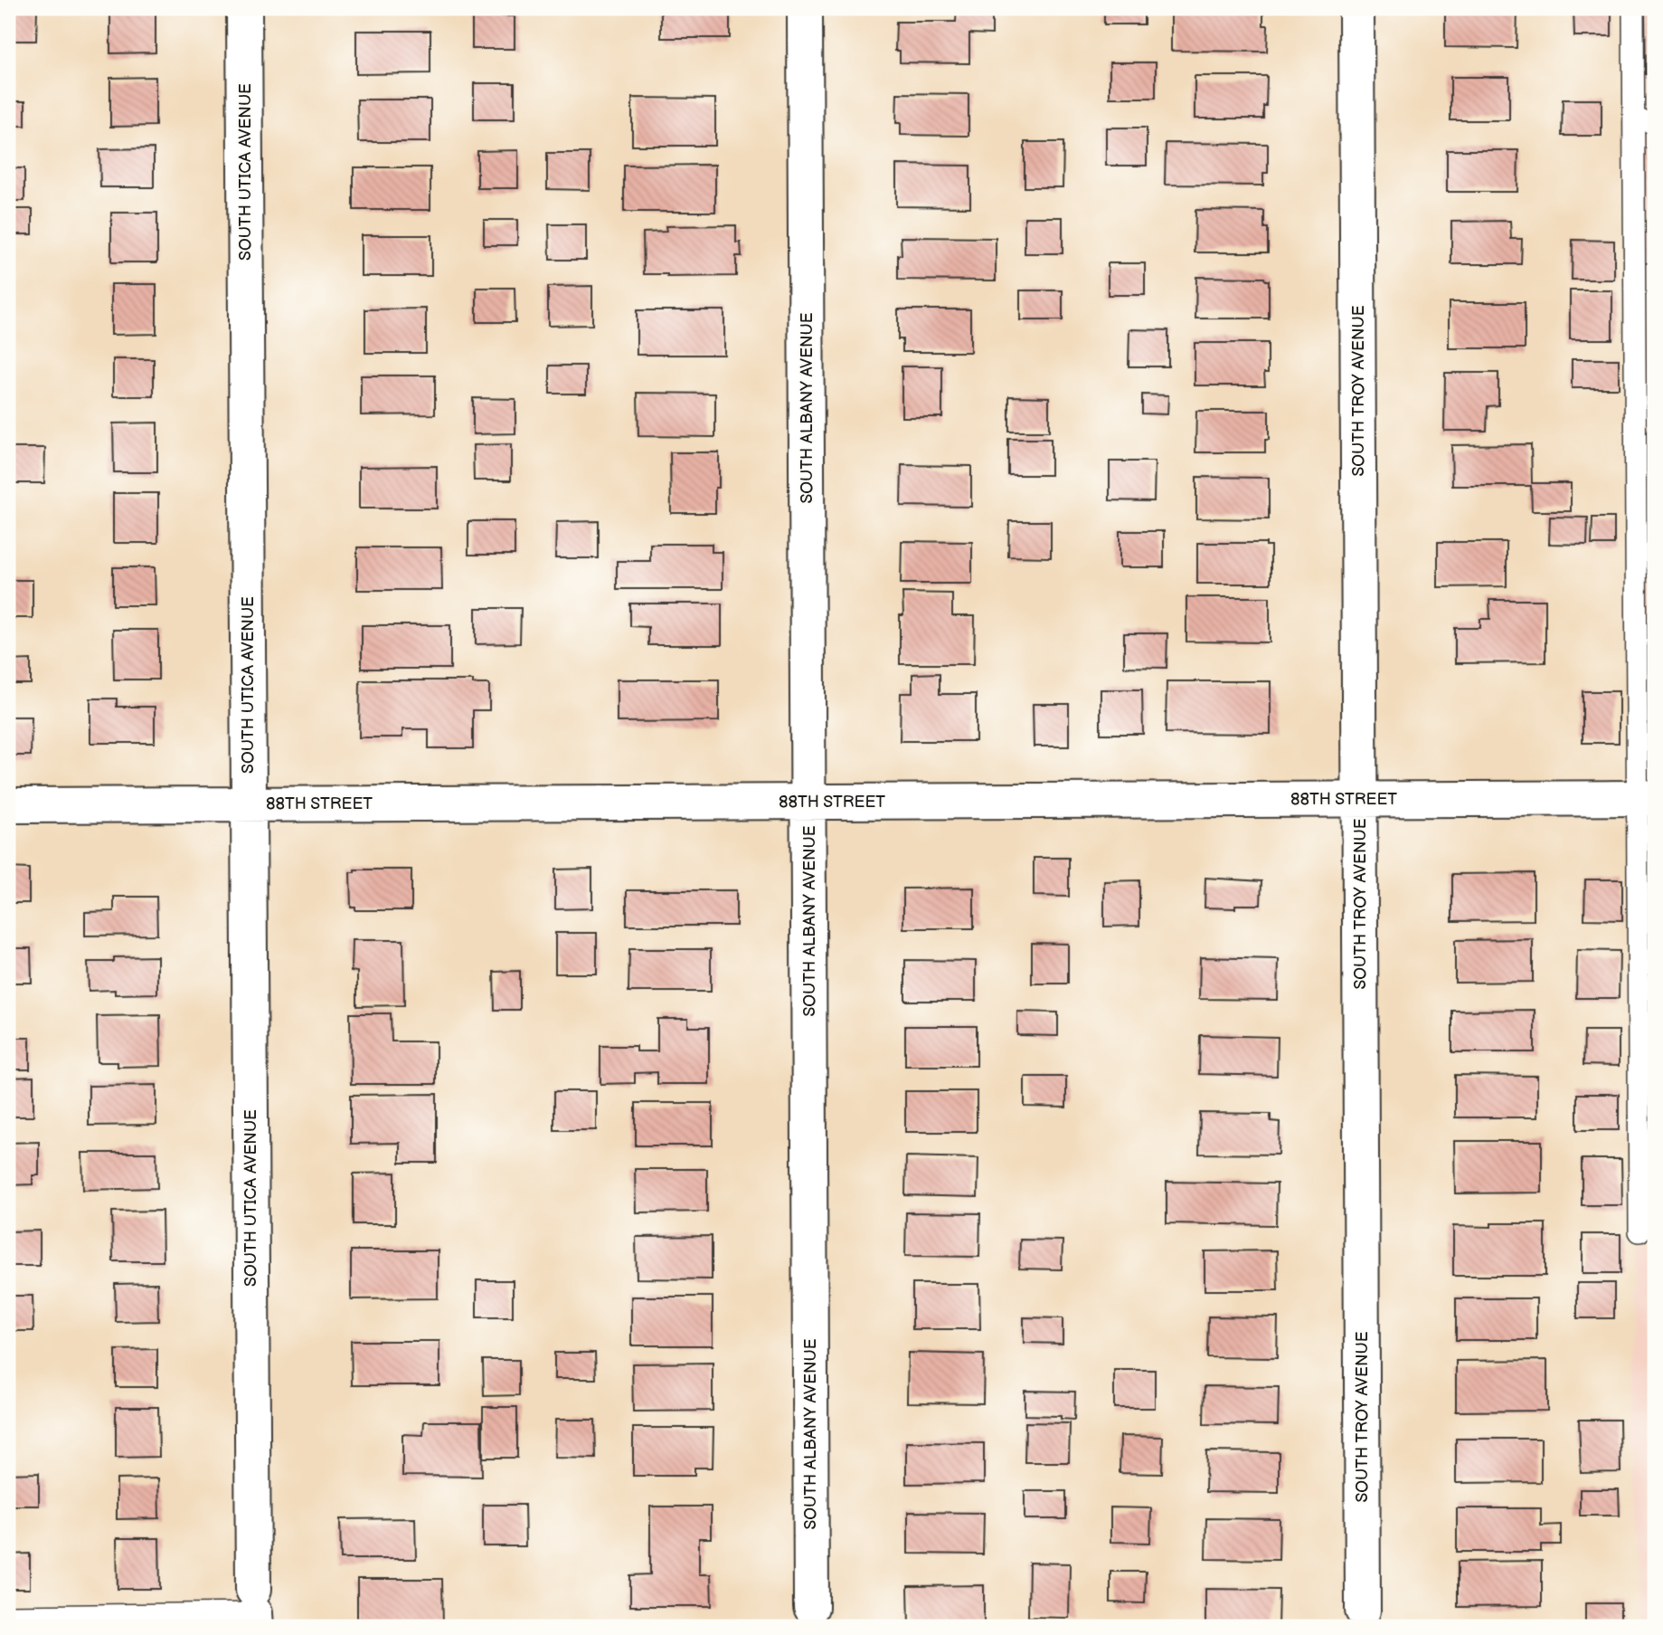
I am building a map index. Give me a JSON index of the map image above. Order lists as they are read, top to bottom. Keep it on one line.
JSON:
{"streets":{"street":["SOUTH UTICA AVENUE","SOUTH TROY AVENUE","SOUTH ALBANY AVENUE","88TH STREET"]},"crossings":[["SOUTH UTICA AVENUE","88TH STREET"],["SOUTH TROY AVENUE","88TH STREET"],["SOUTH ALBANY AVENUE","88TH STREET"]]}
